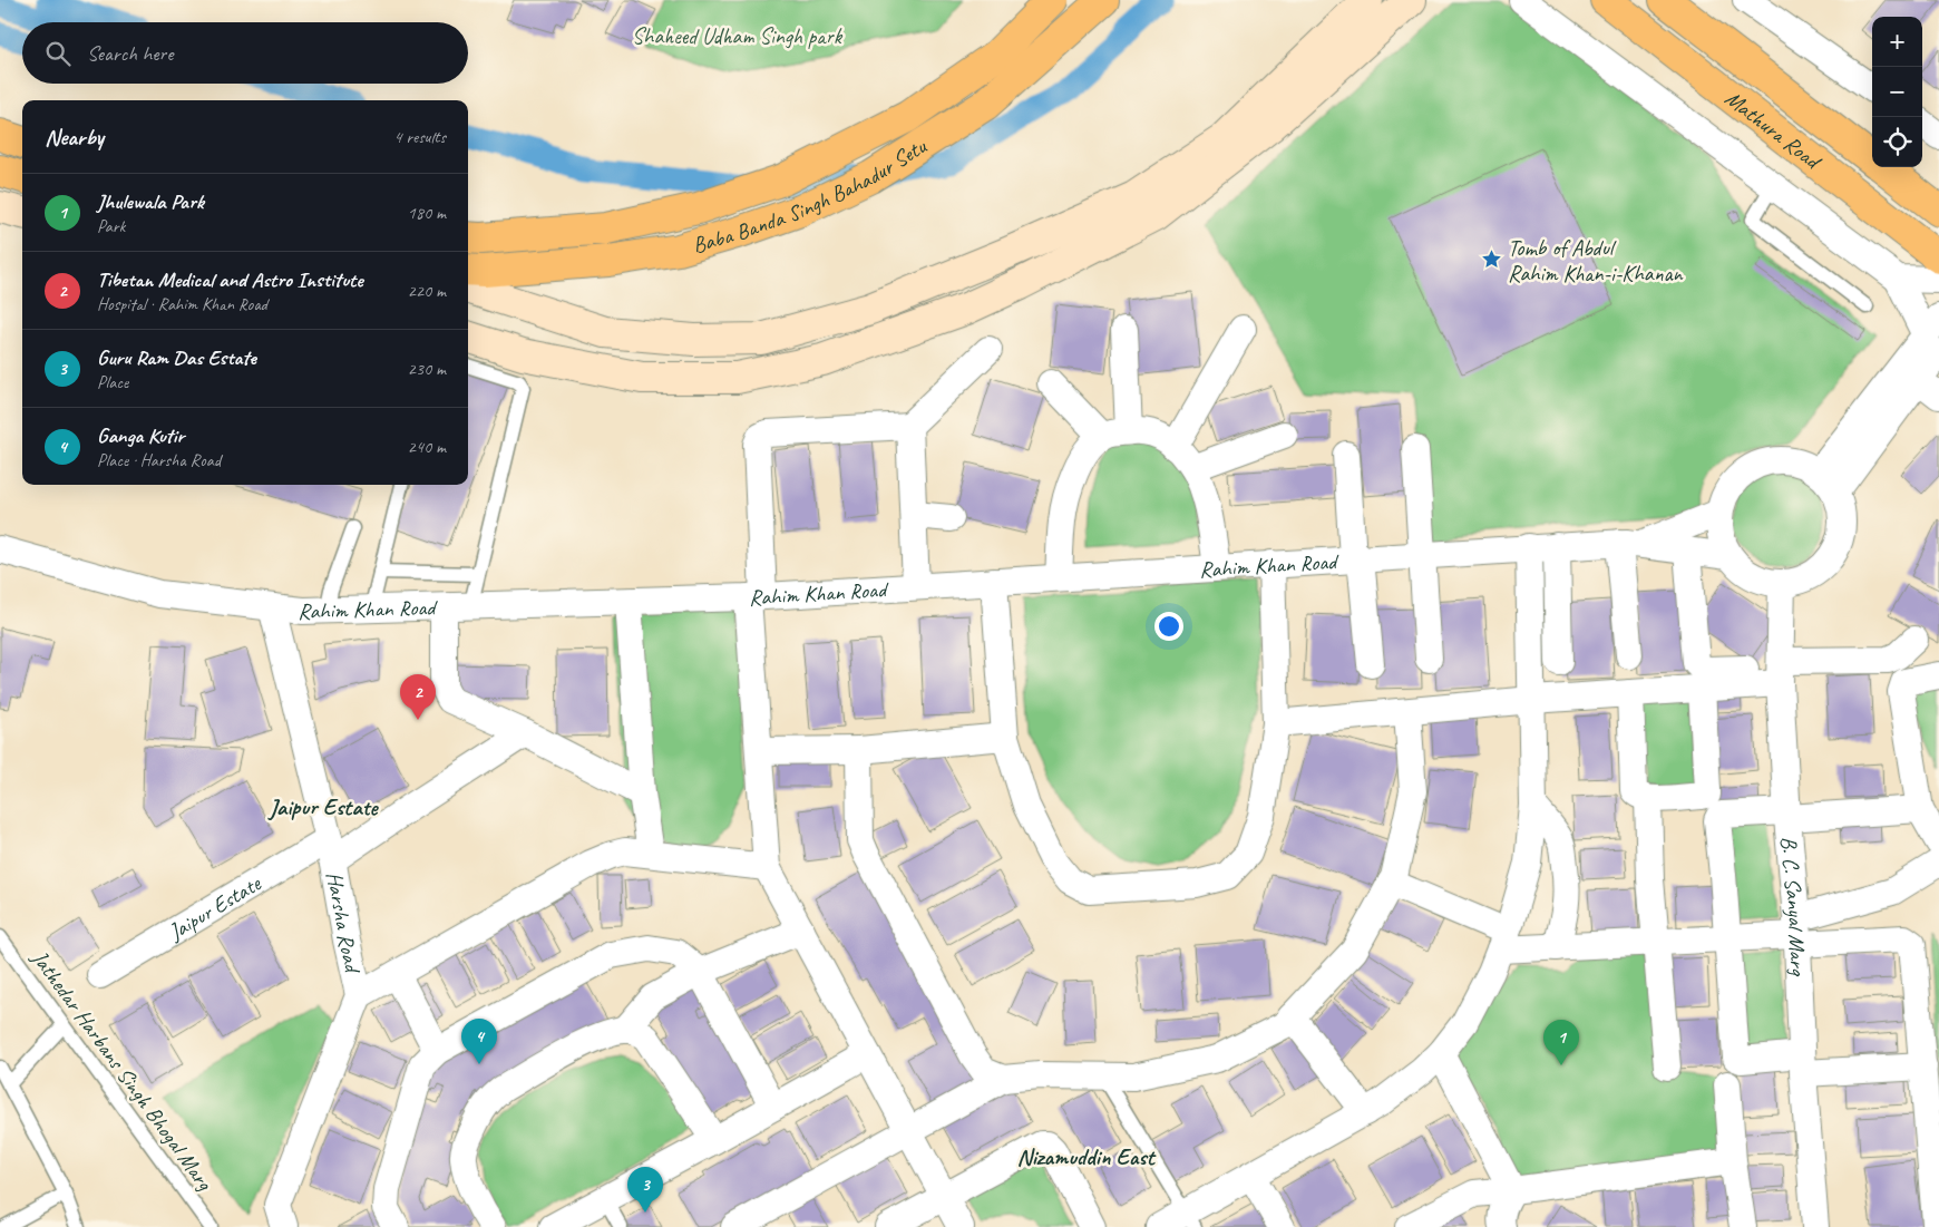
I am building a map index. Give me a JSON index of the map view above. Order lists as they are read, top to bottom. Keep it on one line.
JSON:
{"streets":{"main road":["Mathura Road","Baba Banda Singh Bahadur Setu"],"street":["Rahim Khan Road","B. C. Sanyal Marg","Jaipur Estate","Harsha Road"],"lane":["Jathedar Harbans Singh Bhogal Marg"]},"crossings":[["Rahim Khan Road","B. C. Sanyal Marg"],["Rahim Khan Road","Harsha Road"],["Jaipur Estate","Harsha Road"]],"districts":["Jaipur Estate","Nizamuddin East"],"parks":["Shaheed Udham Singh park"],"places":{"place":["Tomb of Abdul Rahim Khan-i-Khanan"]},"page":{"map_buttons":["+","−"],"search":"Search here","heading":["Nearby","4 results"],"list":[{"mark":"1","name":"Jhulewala Park","note":"Park","value":"180 m"},{"mark":"2","name":"Tibetan Medical and Astro Institute","note":"Hospital · Rahim Khan Road","value":"220 m"},{"mark":"3","name":"Guru Ram Das Estate","note":"Place","value":"230 m"},{"mark":"4","name":"Ganga Kutir","note":"Place · Harsha Road","value":"240 m"}],"pins":["2","4","1","3"]}}
